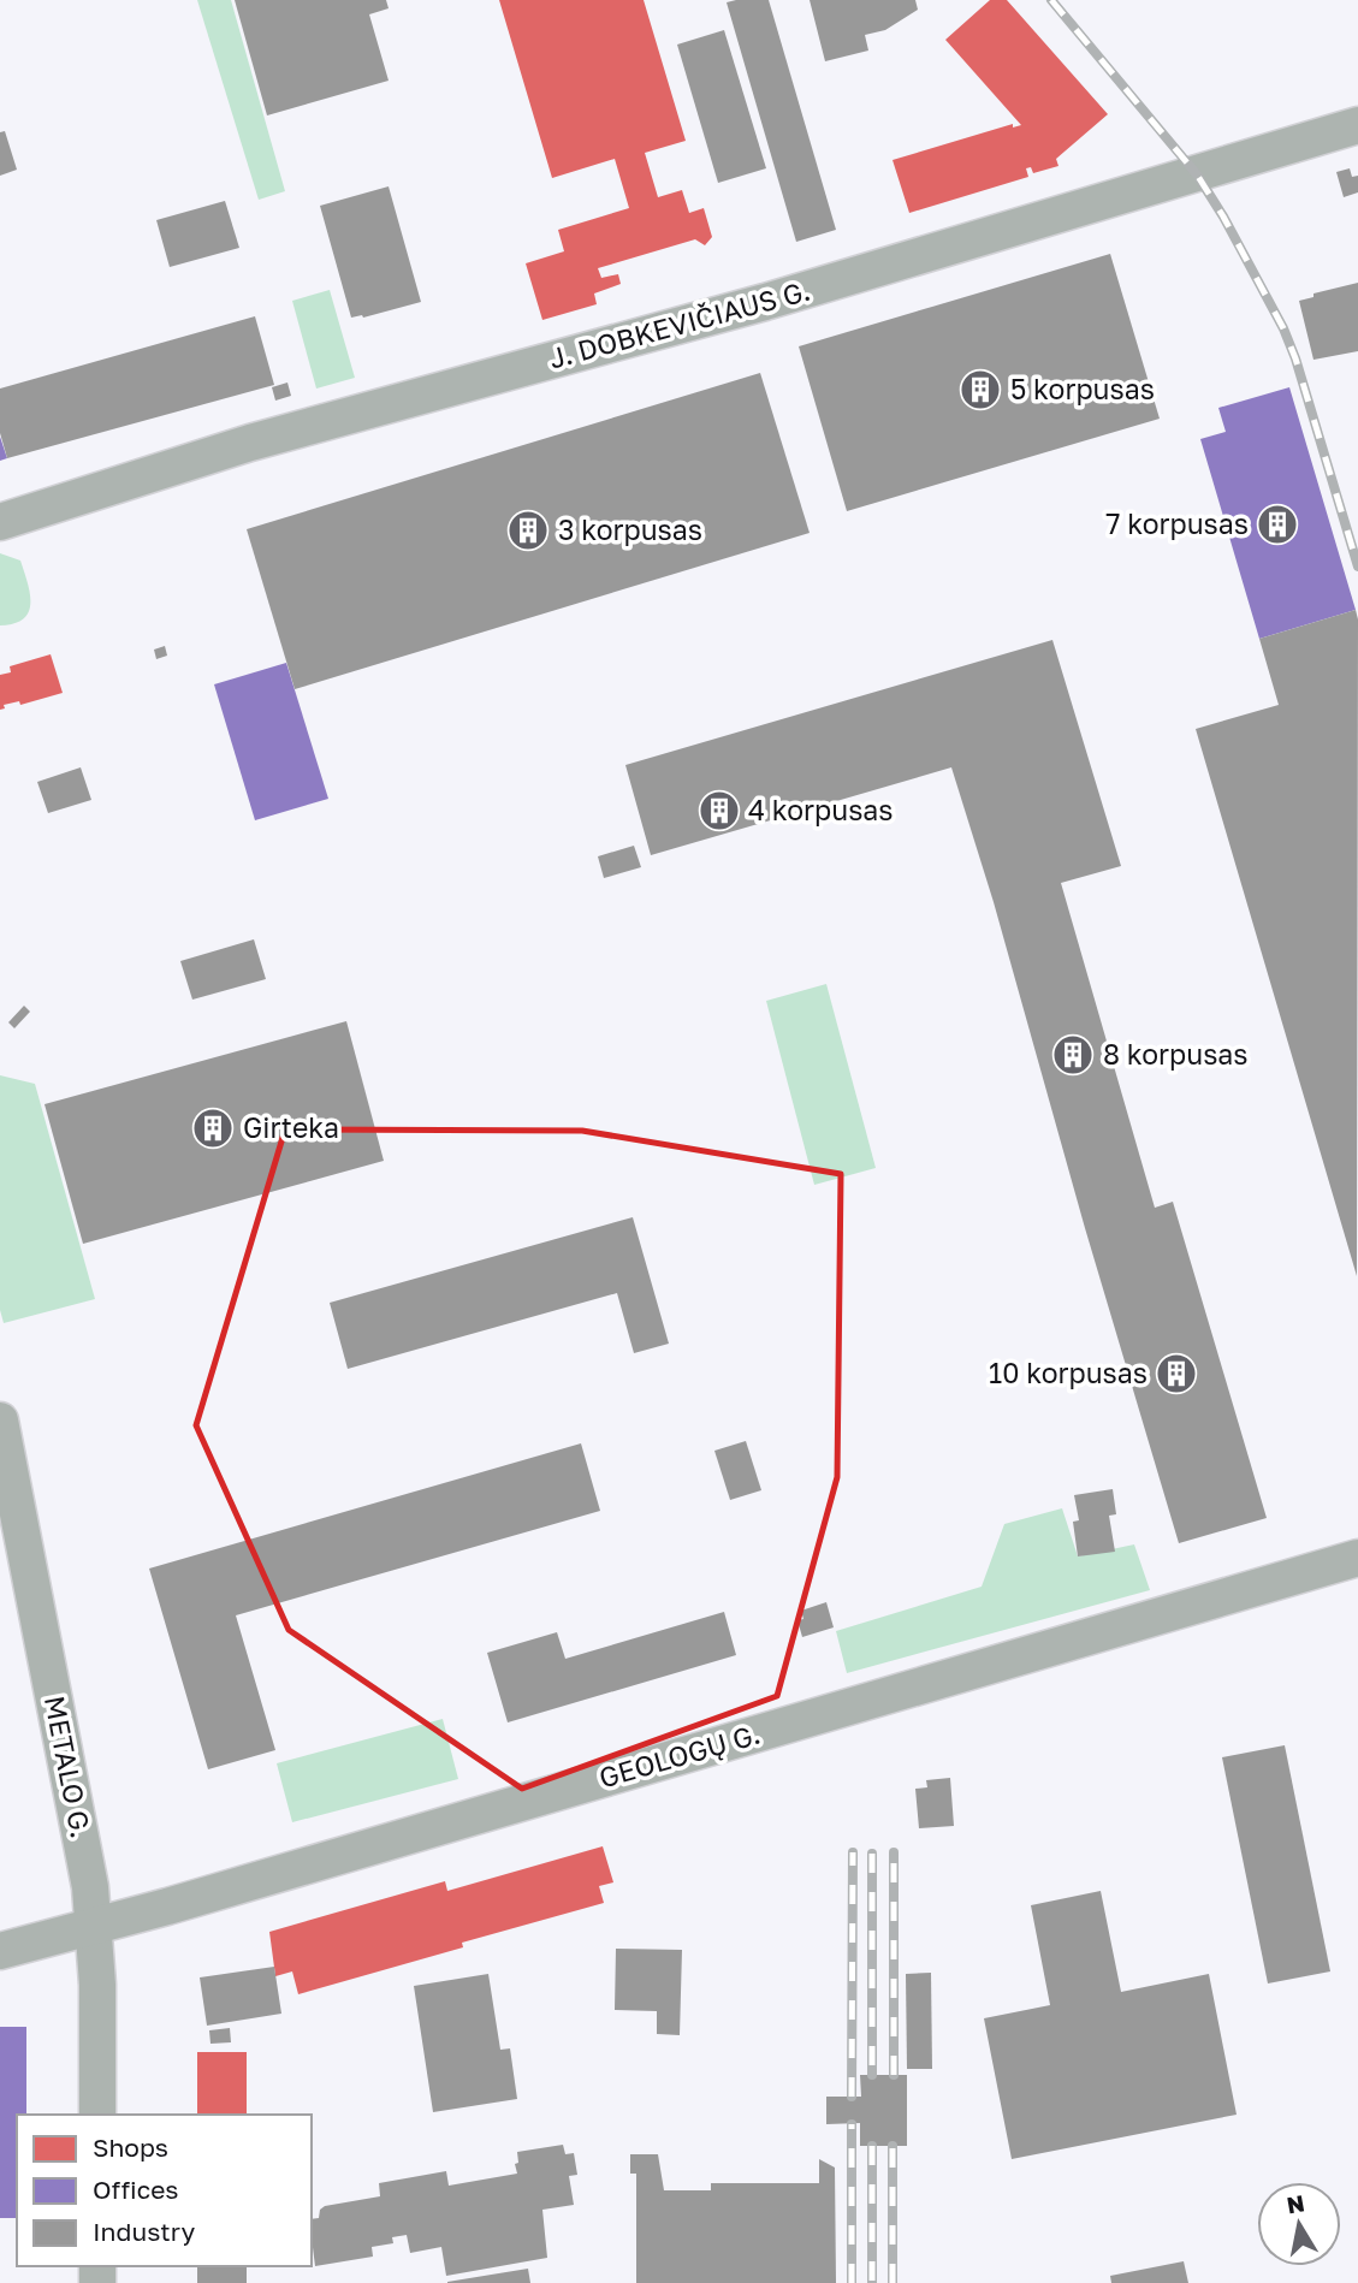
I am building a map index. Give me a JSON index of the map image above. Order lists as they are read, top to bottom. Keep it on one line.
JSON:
{"streets":{"street":["J. DOBKEVIČIAUS G.","GEOLOGŲ G.","METALO G."]},"crossings":[["GEOLOGŲ G.","METALO G."]],"places":{"building":["5 korpusas","7 korpusas","3 korpusas","4 korpusas","8 korpusas","Girteka","10 korpusas"]},"legend":["Shops","Offices","Industry"],"north":"top"}
